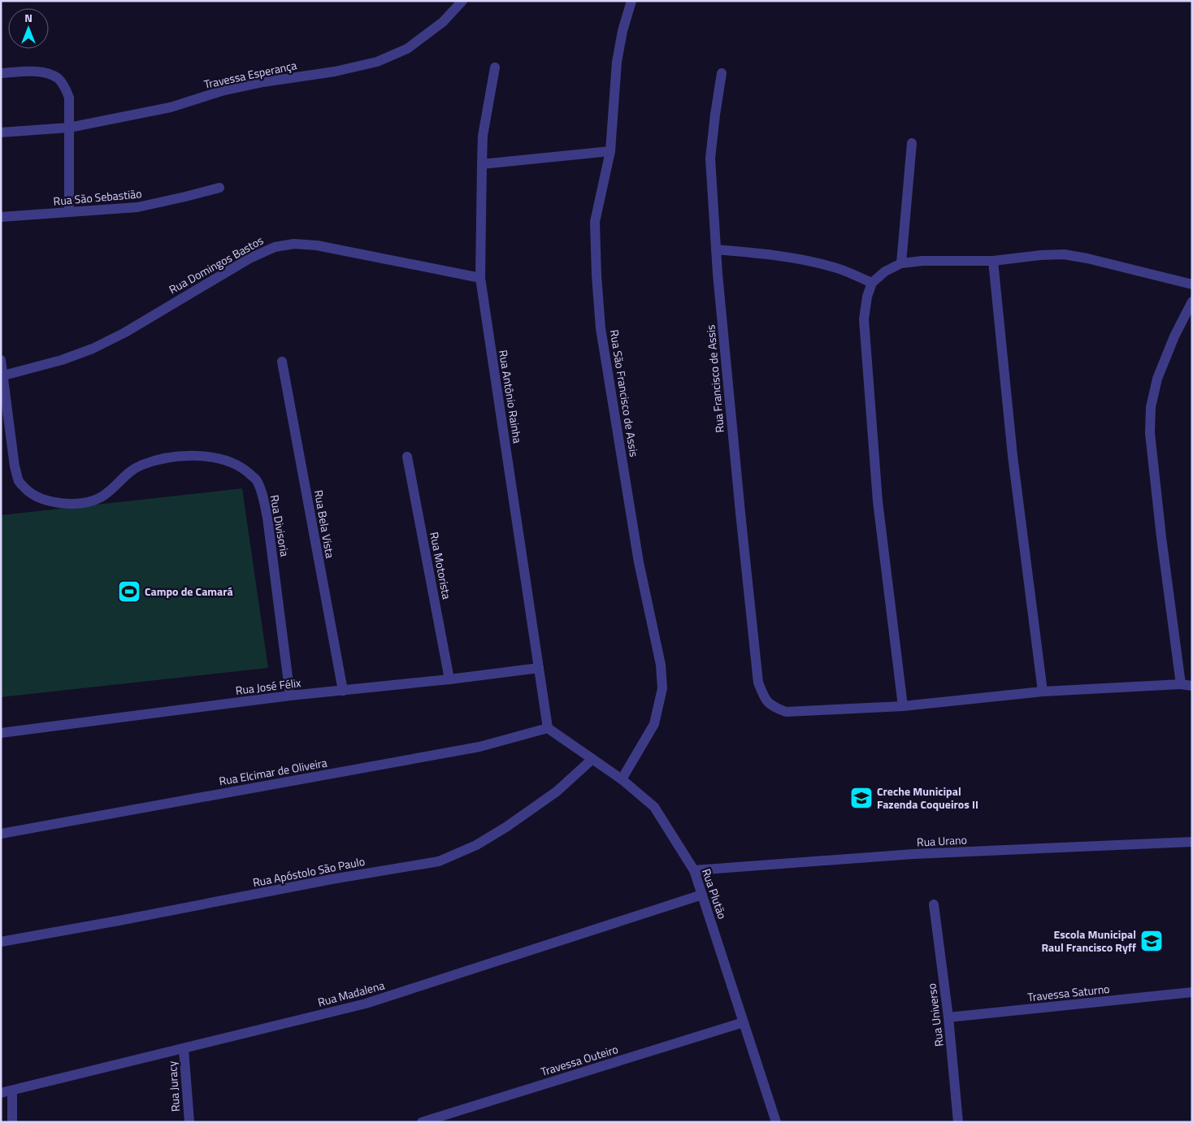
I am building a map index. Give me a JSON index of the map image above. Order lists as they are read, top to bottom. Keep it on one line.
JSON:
{"streets":{"street":["Travessa Esperança","Rua São Sebastião","Rua Domingos Bastos","Rua Francisco de Assis","Rua São Francisco de Assis","Rua Antônio Rainha","Rua Bela Vista","Rua Divisoria","Rua Motorista","Rua José Félix","Rua Elcimar de Oliveira","Rua Urano","Rua Apóstolo São Paulo","Rua Plutão","Travessa Saturno","Rua Madalena","Rua Universo","Travessa Outeiro","Rua Juracy"]},"crossings":[["Rua Domingos Bastos","Rua Antônio Rainha"],["Rua Domingos Bastos","Rua Divisoria"],["Rua São Francisco de Assis","Rua Plutão"],["Rua Antônio Rainha","Rua José Félix"],["Rua Antônio Rainha","Rua Elcimar de Oliveira"],["Rua Antônio Rainha","Rua Plutão"],["Rua Bela Vista","Rua José Félix"],["Rua Divisoria","Rua José Félix"],["Rua Motorista","Rua José Félix"],["Rua Elcimar de Oliveira","Rua Plutão"],["Rua Urano","Rua Plutão"],["Rua Apóstolo São Paulo","Rua Plutão"],["Rua Plutão","Rua Madalena"],["Rua Plutão","Travessa Outeiro"],["Travessa Saturno","Rua Universo"],["Rua Madalena","Rua Juracy"]],"places":{"sports":["Campo de Camará"],"school or university":["Creche Municipal Fazenda Coqueiros II","Escola Municipal Raul Francisco Ryff"]},"north":"top"}
